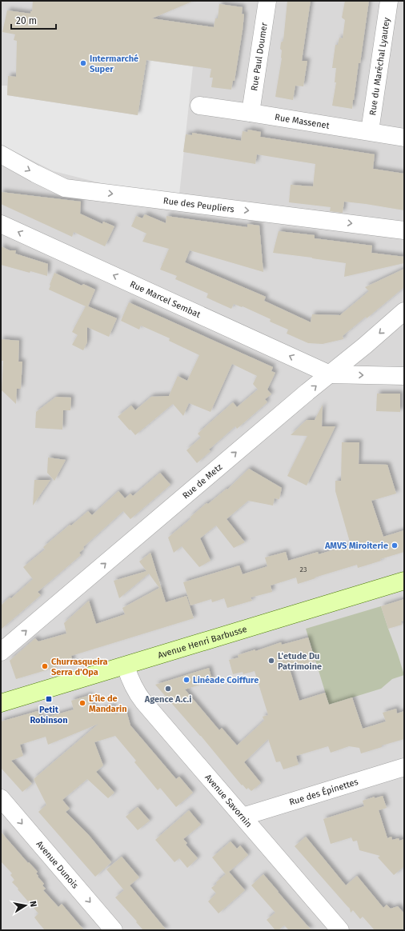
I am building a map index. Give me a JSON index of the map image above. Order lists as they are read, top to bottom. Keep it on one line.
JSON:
{"streets":{"main road":["Avenue Henri Barbusse"],"street":["Rue Paul Doumer","Rue du Maréchal Lyautey","Rue Massenet","Rue des Peupliers","Rue Marcel Sembat","Rue de Metz","Rue des Épinettes","Avenue Savornin","Avenue Dunois"]},"crossings":[["Rue Paul Doumer","Rue Massenet"],["Rue du Maréchal Lyautey","Rue Massenet"],["Rue Marcel Sembat","Rue de Metz"],["Avenue Henri Barbusse","Avenue Savornin"],["Rue des Épinettes","Avenue Savornin"]],"one_way":["Rue des Peupliers","Rue Marcel Sembat","Avenue Dunois"],"places":{"other":["Intermarché Super","AMVS Miroiterie","L'etude Du Patrimoine","Churrasqueira Serra d'Opa","Linéade Coiffure","Agence A.c.i","L'île de Mandarin"],"transit":["Petit Robinson"]},"house_numbers":["23"],"scale_bar":"20 m","north":"right"}
